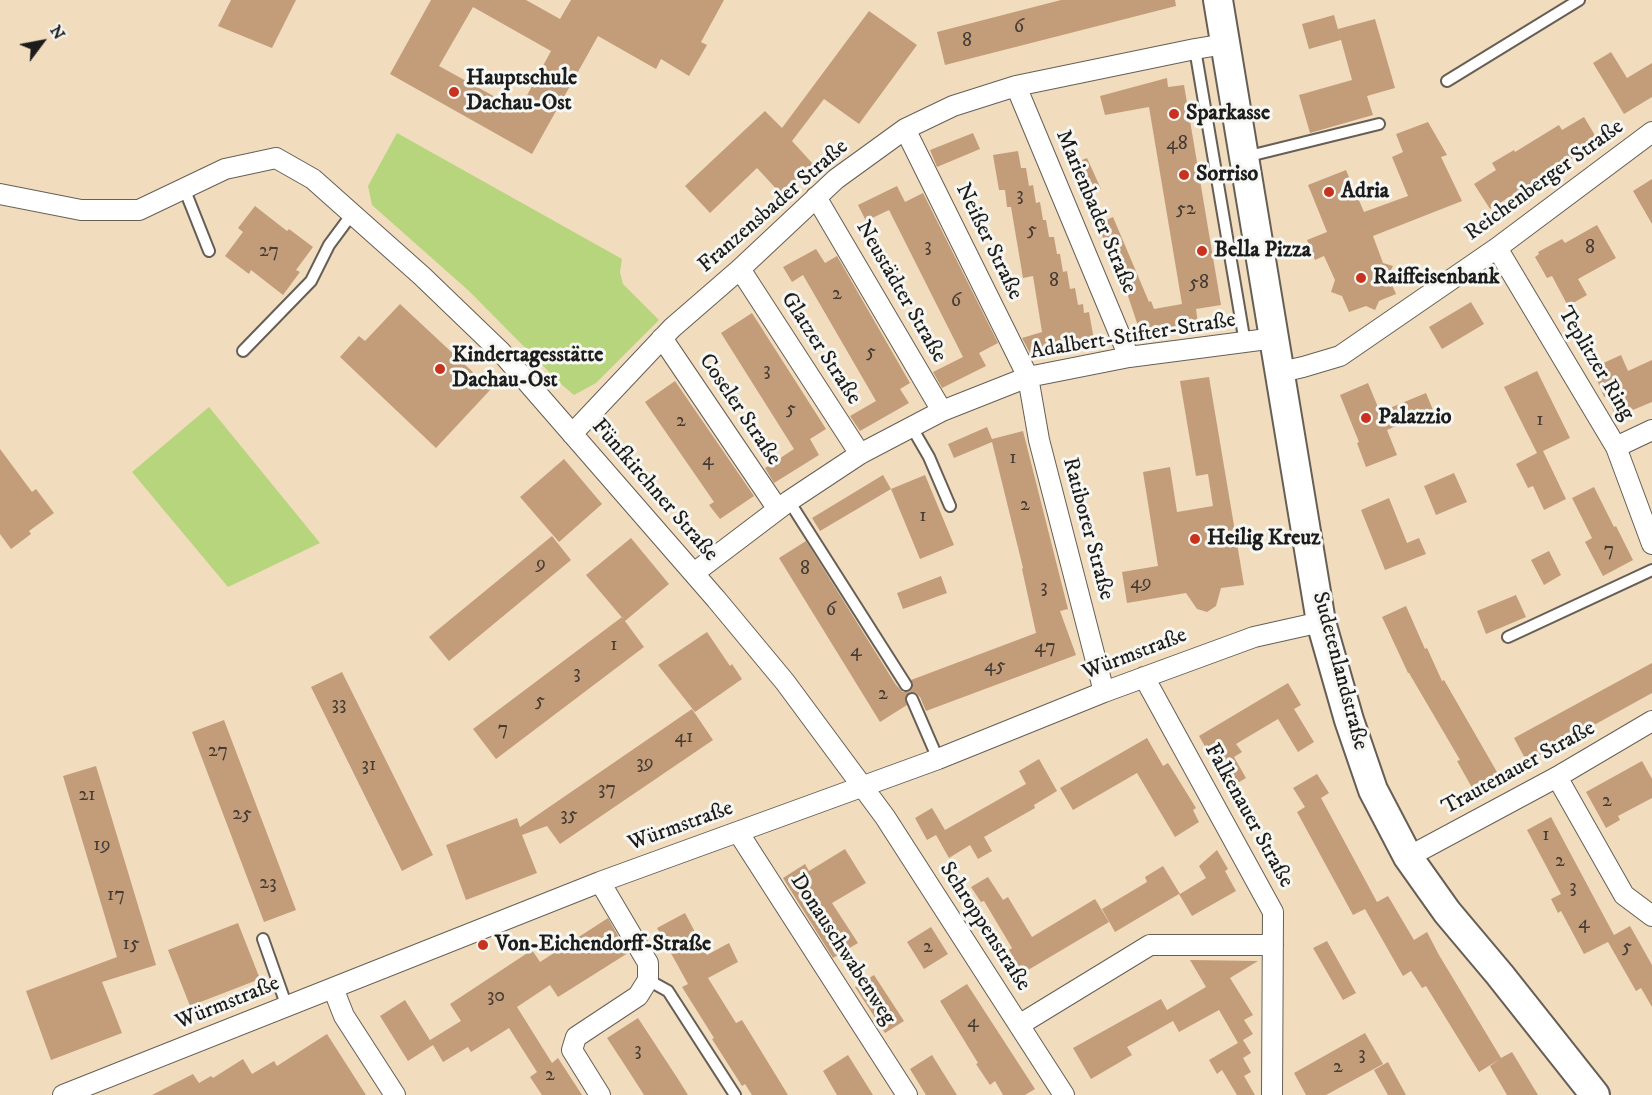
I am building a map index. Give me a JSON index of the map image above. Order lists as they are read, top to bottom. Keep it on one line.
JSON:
{"streets":{"street":["Reichenberger Straße","Franzensbader Straße","Marienbader Straße","Neißer Straße","Neustädter Straße","Adalbert-Stifter-Straße","Glatzer Straße","Teplitzer Ring","Coseler Straße","Fünfkirchner Straße","Ratiborer Straße","Würmstraße","Sudetenlandstraße","Trautenauer Straße","Falkenauer Straße","Schroppenstraße","Donauschwabenweg"]},"crossings":[["Reichenberger Straße","Teplitzer Ring"],["Reichenberger Straße","Sudetenlandstraße"],["Franzensbader Straße","Marienbader Straße"],["Franzensbader Straße","Neißer Straße"],["Franzensbader Straße","Neustädter Straße"],["Franzensbader Straße","Glatzer Straße"],["Franzensbader Straße","Coseler Straße"],["Franzensbader Straße","Fünfkirchner Straße"],["Franzensbader Straße","Sudetenlandstraße"],["Marienbader Straße","Adalbert-Stifter-Straße"],["Neißer Straße","Adalbert-Stifter-Straße"],["Neißer Straße","Ratiborer Straße"],["Neustädter Straße","Adalbert-Stifter-Straße"],["Adalbert-Stifter-Straße","Glatzer Straße"],["Adalbert-Stifter-Straße","Coseler Straße"],["Adalbert-Stifter-Straße","Fünfkirchner Straße"],["Adalbert-Stifter-Straße","Ratiborer Straße"],["Adalbert-Stifter-Straße","Sudetenlandstraße"],["Fünfkirchner Straße","Würmstraße"],["Fünfkirchner Straße","Schroppenstraße"],["Ratiborer Straße","Würmstraße"],["Würmstraße","Sudetenlandstraße"],["Würmstraße","Falkenauer Straße"],["Würmstraße","Schroppenstraße"],["Würmstraße","Donauschwabenweg"],["Sudetenlandstraße","Trautenauer Straße"]],"places":["Hauptschule Dachau-Ost","Sparkasse","Sorriso","Adria","Bella Pizza","Raiffeisenbank","Kindertagesstätte Dachau-Ost","Palazzio","Heilig Kreuz","Von-Eichendorff-Straße"],"house_numbers":["6","8","48","3","52","5","3","8","27","8","58","2","6","5","3","5","1","2","1","4","2","1","7","9","8","49","3","6","1","47","4","45","3","2","5","33","7","41","27","39","31","37","21","2","25","35","1","19","2","23","3","17","4","15","2","5","30","4","3","3","2","2"],"north":"top right"}
